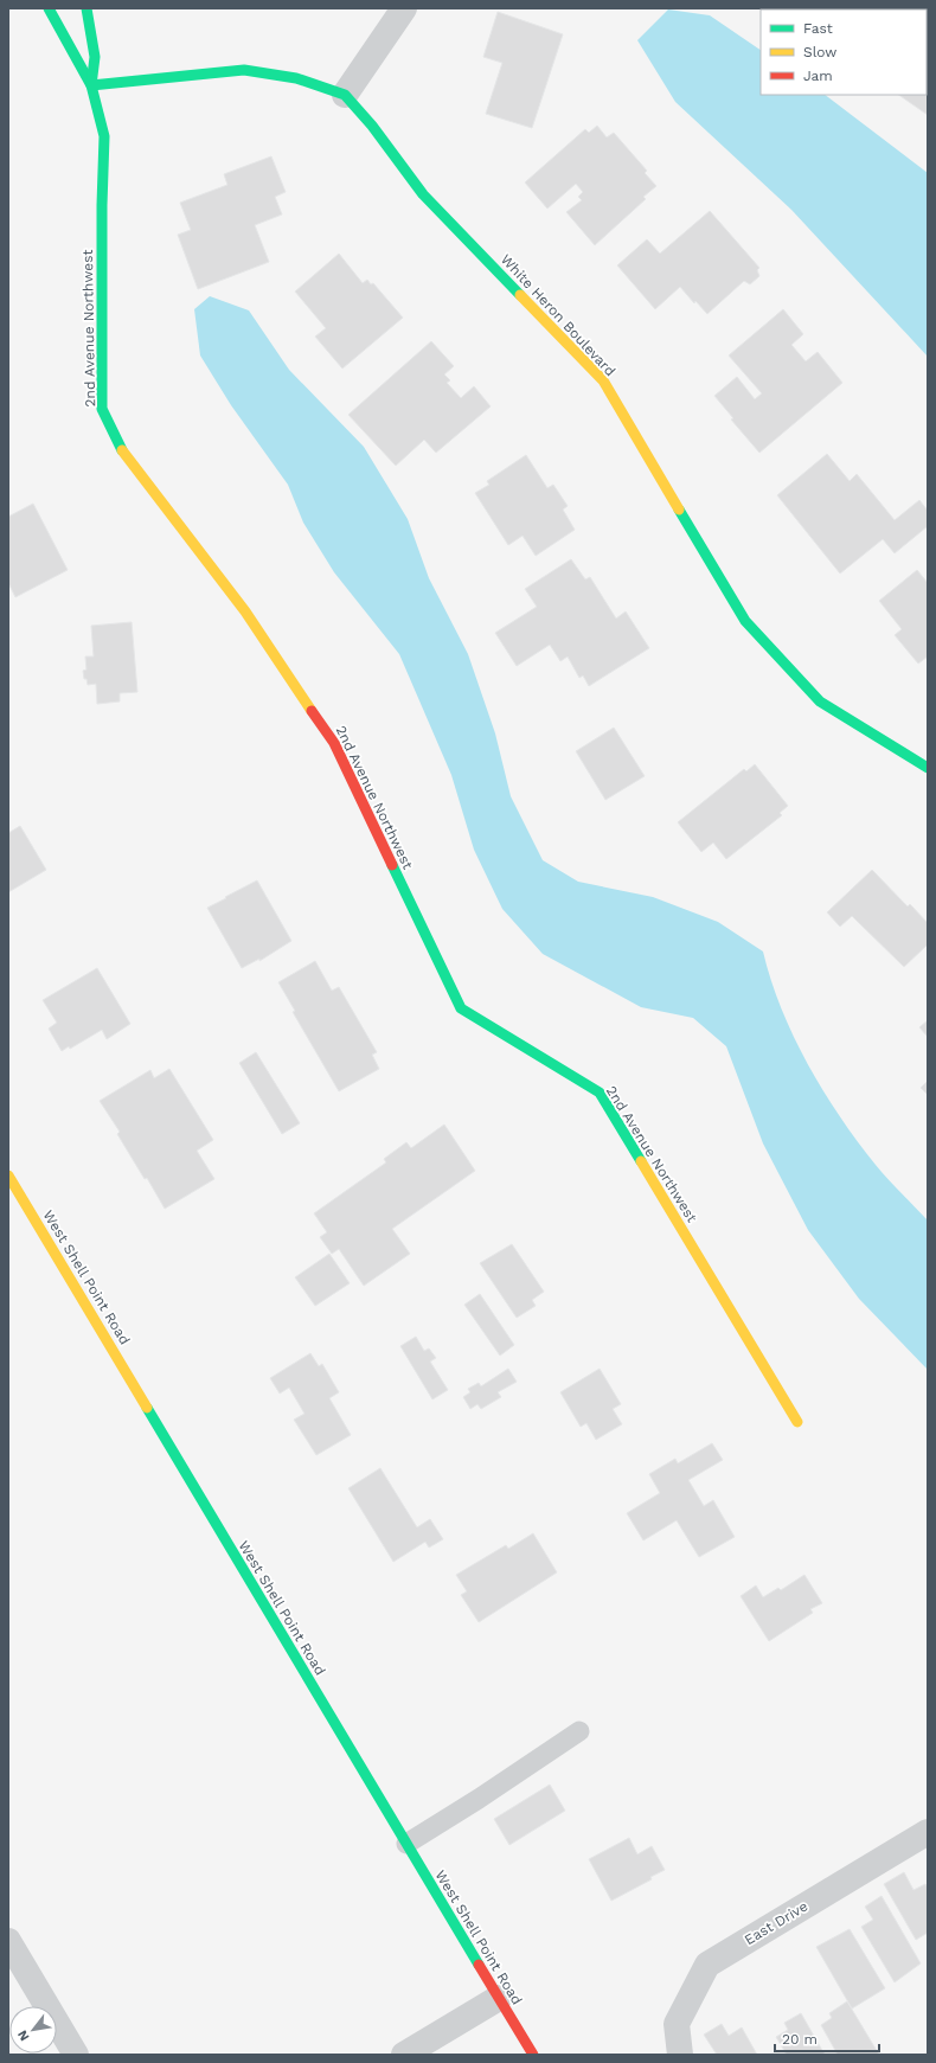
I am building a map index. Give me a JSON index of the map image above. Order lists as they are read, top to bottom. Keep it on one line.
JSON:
{"streets":{"street":["White Heron Boulevard","2nd Avenue Northwest","West Shell Point Road","East Drive"]},"crossings":[["White Heron Boulevard","2nd Avenue Northwest"]],"legend":["Fast","Slow","Jam"],"scale_bar":"20 m","north":"bottom left"}
